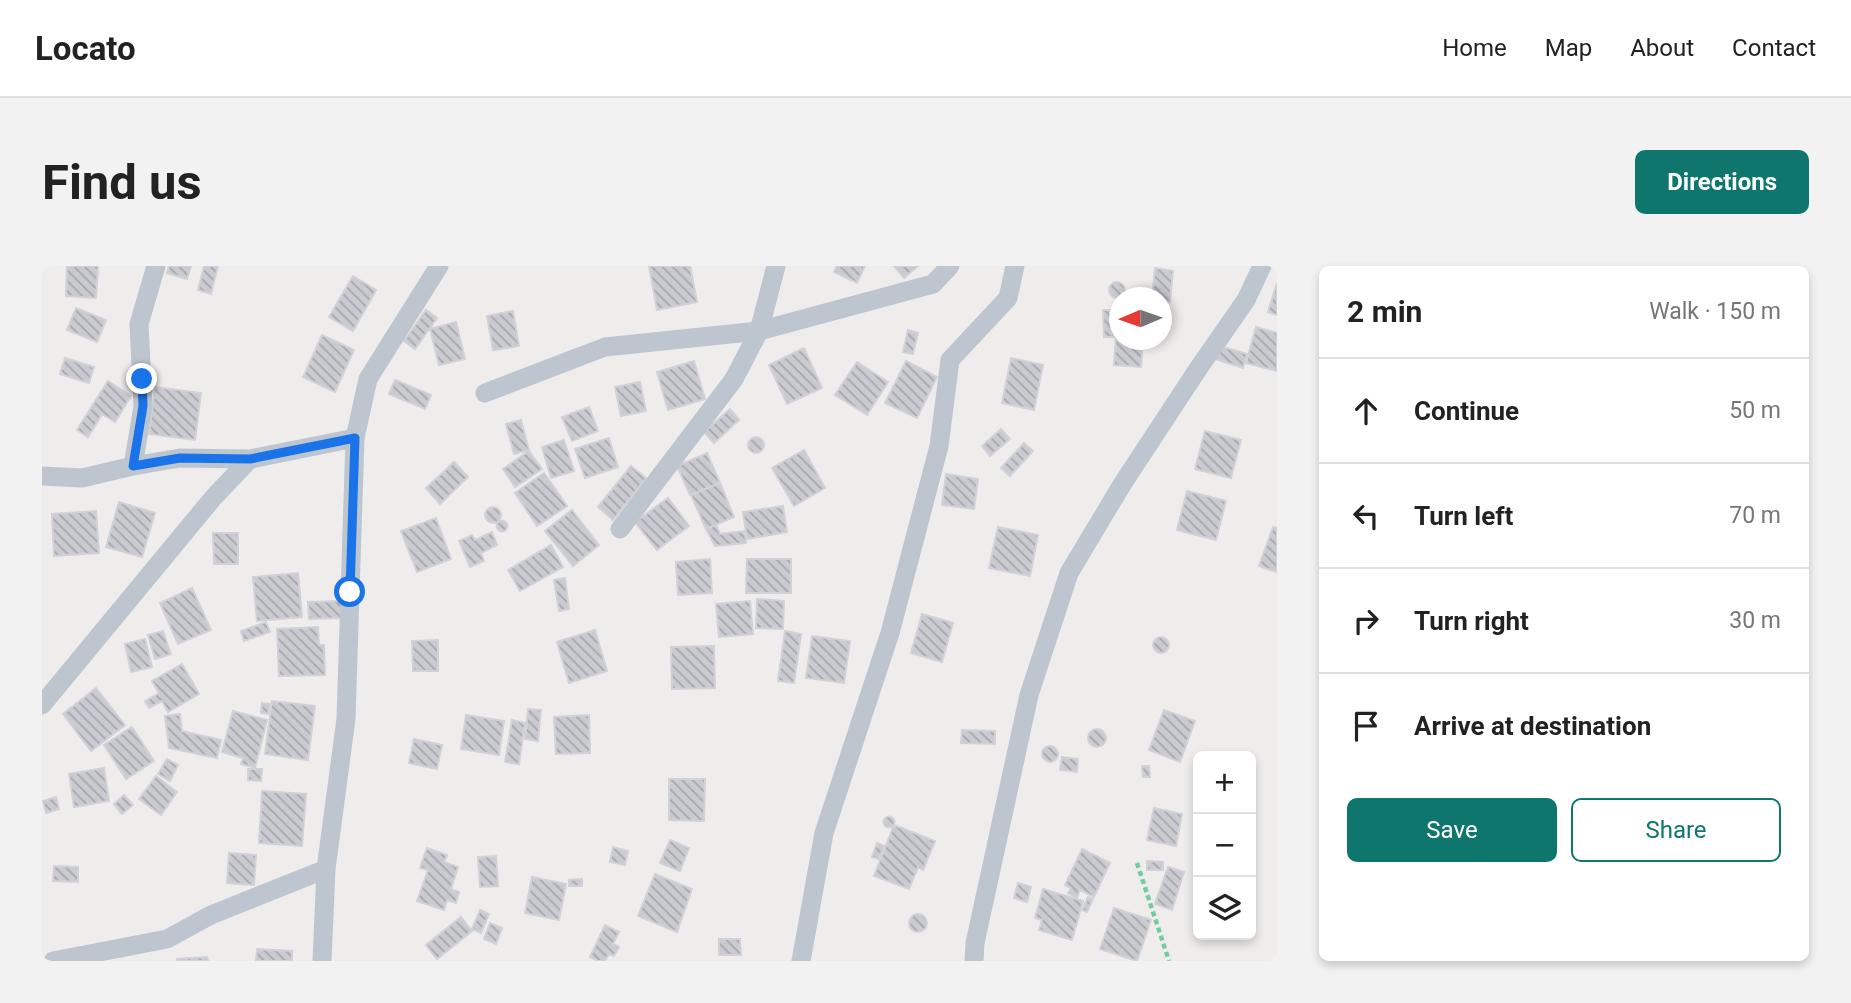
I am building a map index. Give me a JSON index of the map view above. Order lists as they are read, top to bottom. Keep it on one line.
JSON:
{"north":"left","page":{"header":"Locato","nav":["Home","Map","About","Contact"],"buttons":["Directions",["Save","Share"]],"title":"Find us","heading":["2 min","Walk · 150 m"],"list":[["Continue","50 m"],["Turn left","70 m"],["Turn right","30 m"],"Arrive at destination"],"map_buttons":["+","−"]}}
